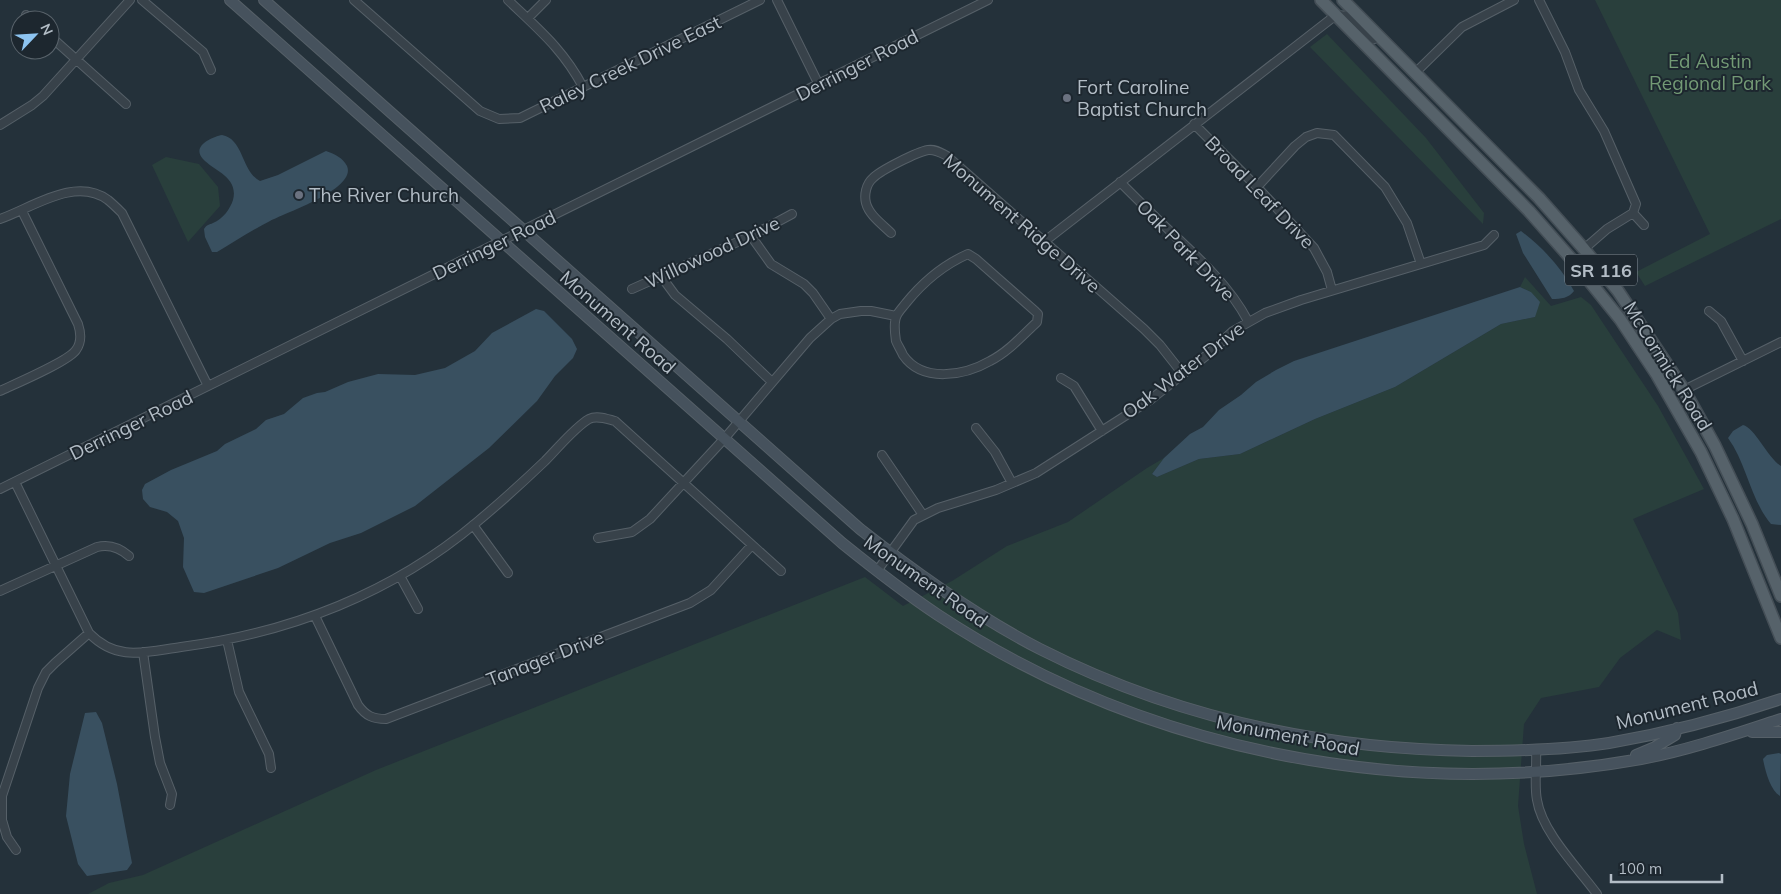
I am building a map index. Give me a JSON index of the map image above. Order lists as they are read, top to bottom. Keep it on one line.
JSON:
{"streets":{"main road":["SR 116","Monument Road","McCormick Road"],"street":["Raley Creek Drive East","Derringer Road","Broad Leaf Drive","Monument Ridge Drive","Oak Park Drive","Willowood Drive","Oak Water Drive","Tanager Drive"]},"crossings":[["Derringer Road","Monument Road"],["Broad Leaf Drive","Oak Water Drive"],["Monument Ridge Drive","Oak Water Drive"],["Oak Park Drive","Oak Water Drive"],["Monument Road","Oak Water Drive"]],"parks":["Ed Austin Regional Park"],"places":["Fort Caroline Baptist Church","The River Church"],"scale_bar":"100 m","north":"top right"}
